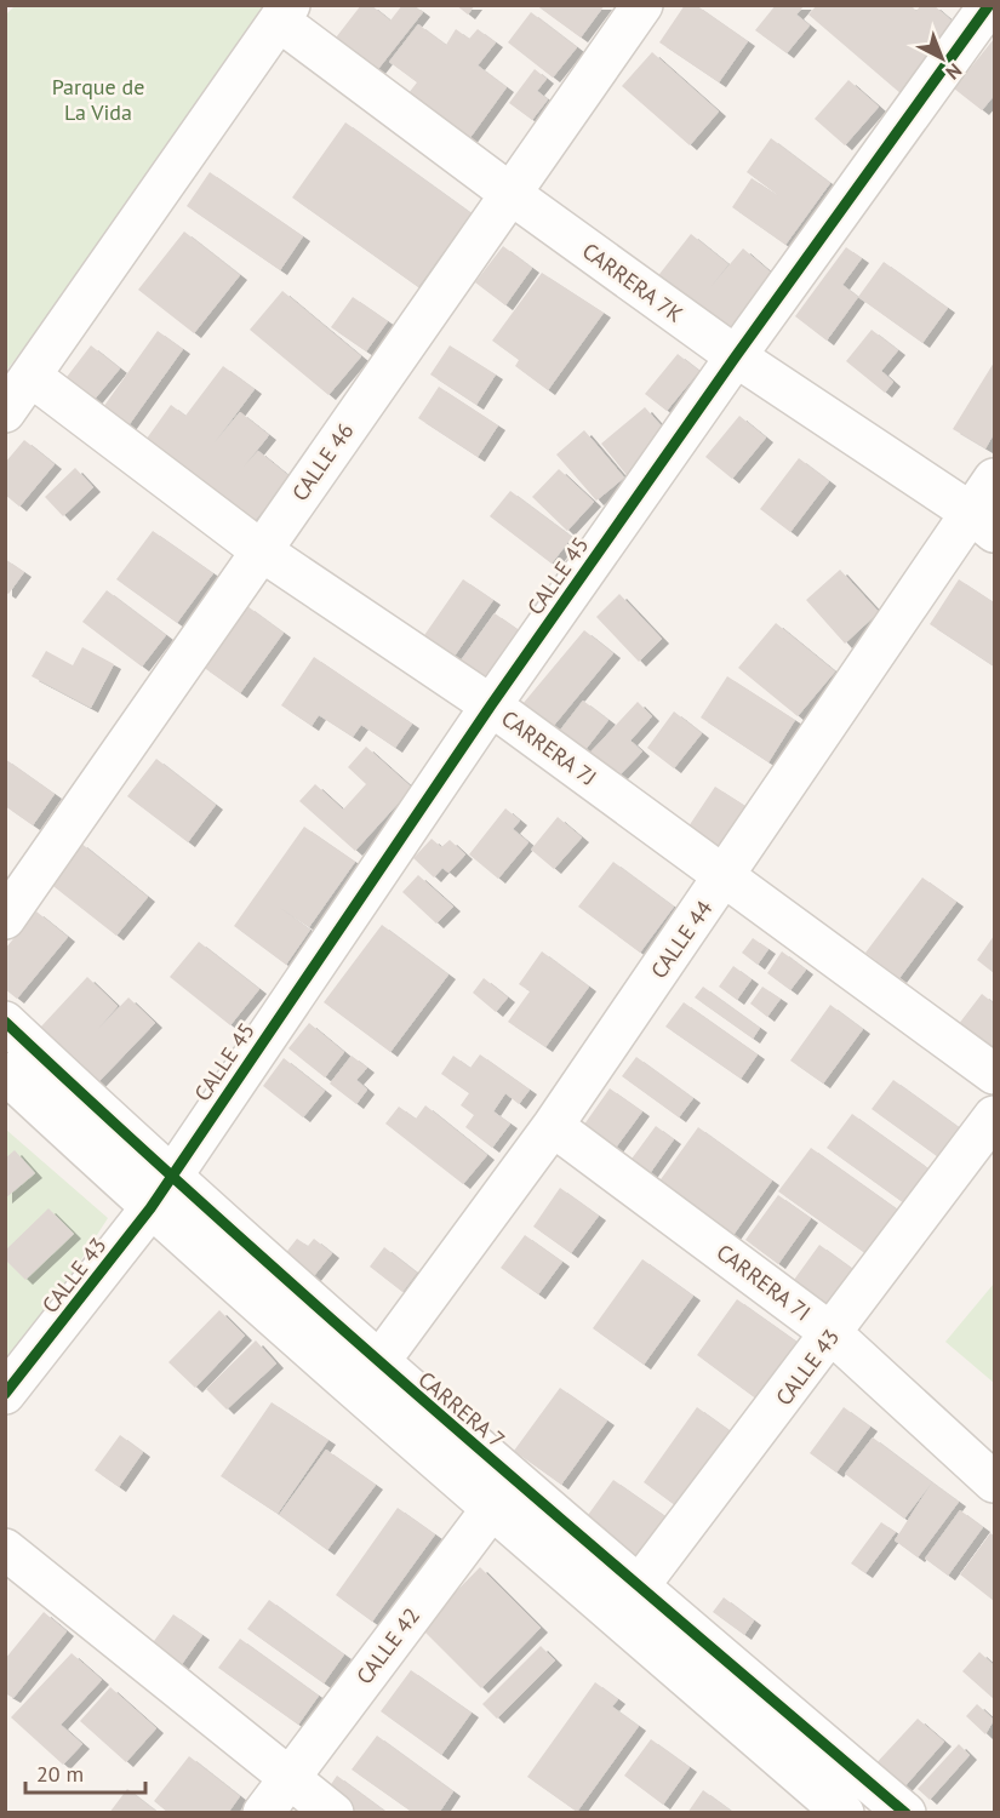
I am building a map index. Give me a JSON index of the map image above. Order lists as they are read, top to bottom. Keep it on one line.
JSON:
{"streets":{"street":["CARRERA 7K","CALLE 46","CALLE 45","CARRERA 7J","CALLE 44","CALLE 43","CARRERA 7I","CARRERA 7","CALLE 42"]},"crossings":[["CARRERA 7K","CALLE 46"],["CARRERA 7K","CALLE 45"],["CARRERA 7K","CALLE 44"],["CALLE 46","CARRERA 7J"],["CALLE 45","CARRERA 7J"],["CALLE 45","CALLE 43"],["CALLE 45","CARRERA 7"],["CARRERA 7J","CALLE 44"],["CALLE 44","CARRERA 7I"],["CALLE 44","CARRERA 7"],["CALLE 43","CARRERA 7I"],["CALLE 43","CARRERA 7"],["CARRERA 7","CALLE 42"]],"parks":["Parque de La Vida"],"scale_bar":"20 m","north":"bottom right"}
